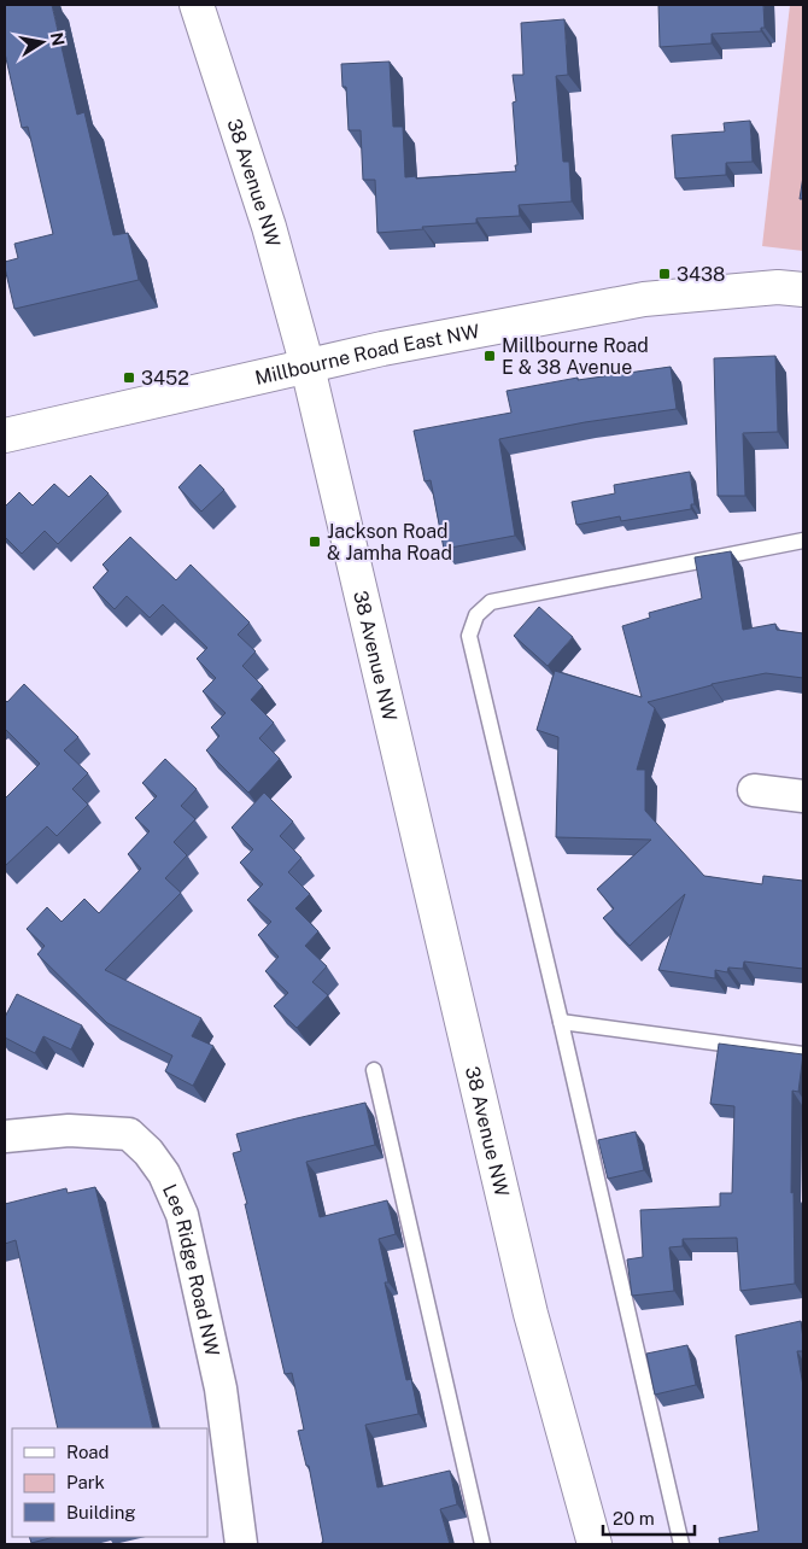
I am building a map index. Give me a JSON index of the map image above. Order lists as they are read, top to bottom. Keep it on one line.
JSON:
{"streets":{"street":["38 Avenue NW","Millbourne Road East NW","Lee Ridge Road NW"]},"crossings":[["38 Avenue NW","Millbourne Road East NW"]],"places":{"transit":["3438","Millbourne Road E & 38 Avenue","3452","Jackson Road & Jamha Road"]},"legend":["Road","Park","Building"],"scale_bar":"20 m","north":"right"}
